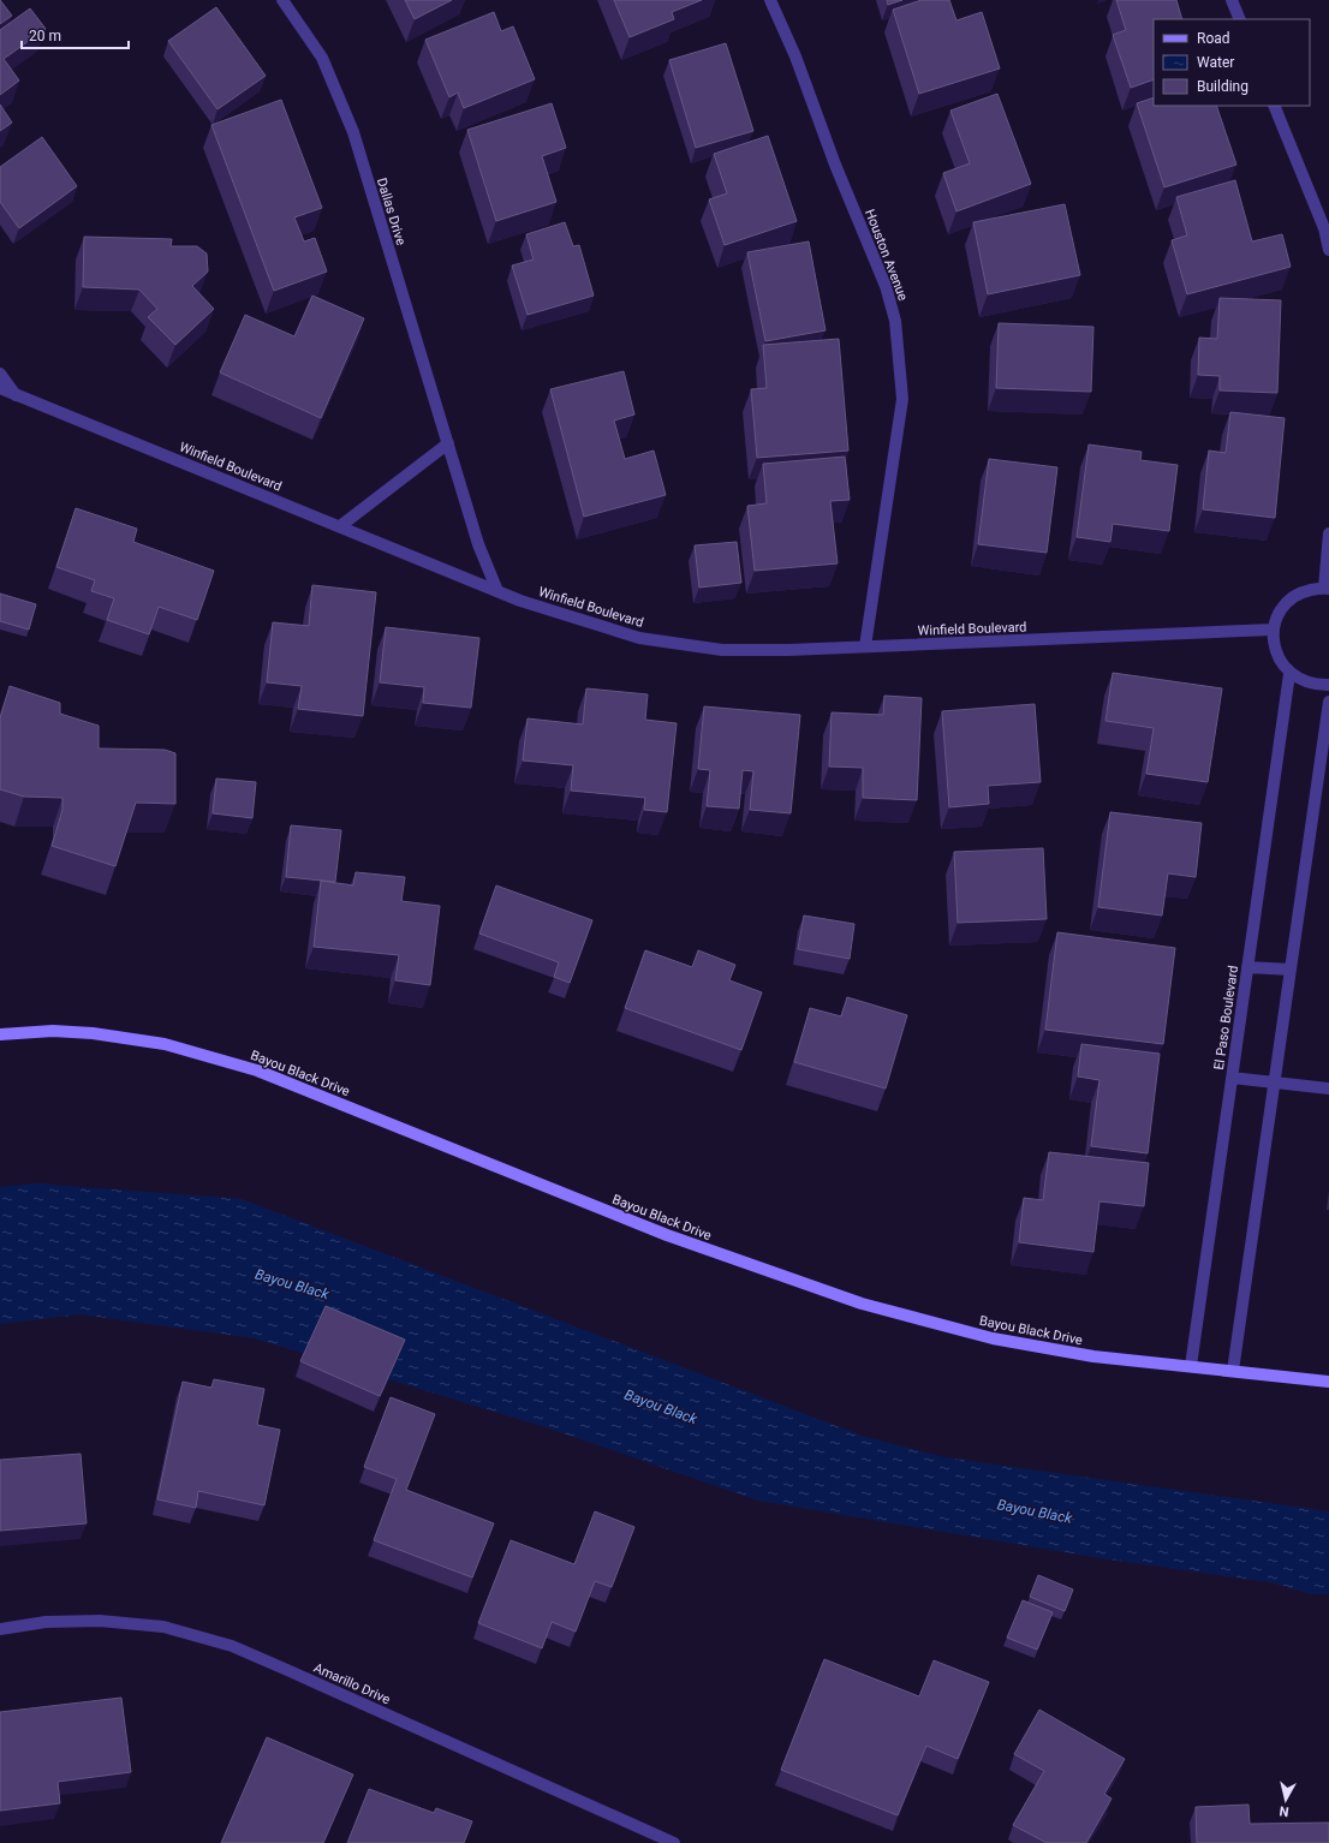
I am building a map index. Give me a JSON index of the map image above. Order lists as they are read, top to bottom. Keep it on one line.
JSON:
{"streets":{"main road":["Bayou Black Drive"],"street":["Dallas Drive","Houston Avenue","Winfield Boulevard","El Paso Boulevard","Amarillo Drive"]},"crossings":[["Dallas Drive","Winfield Boulevard"],["Houston Avenue","Winfield Boulevard"],["El Paso Boulevard","Bayou Black Drive"]],"water":["Bayou Black"],"legend":["Road","Water","Building"],"scale_bar":"20 m","north":"bottom"}
